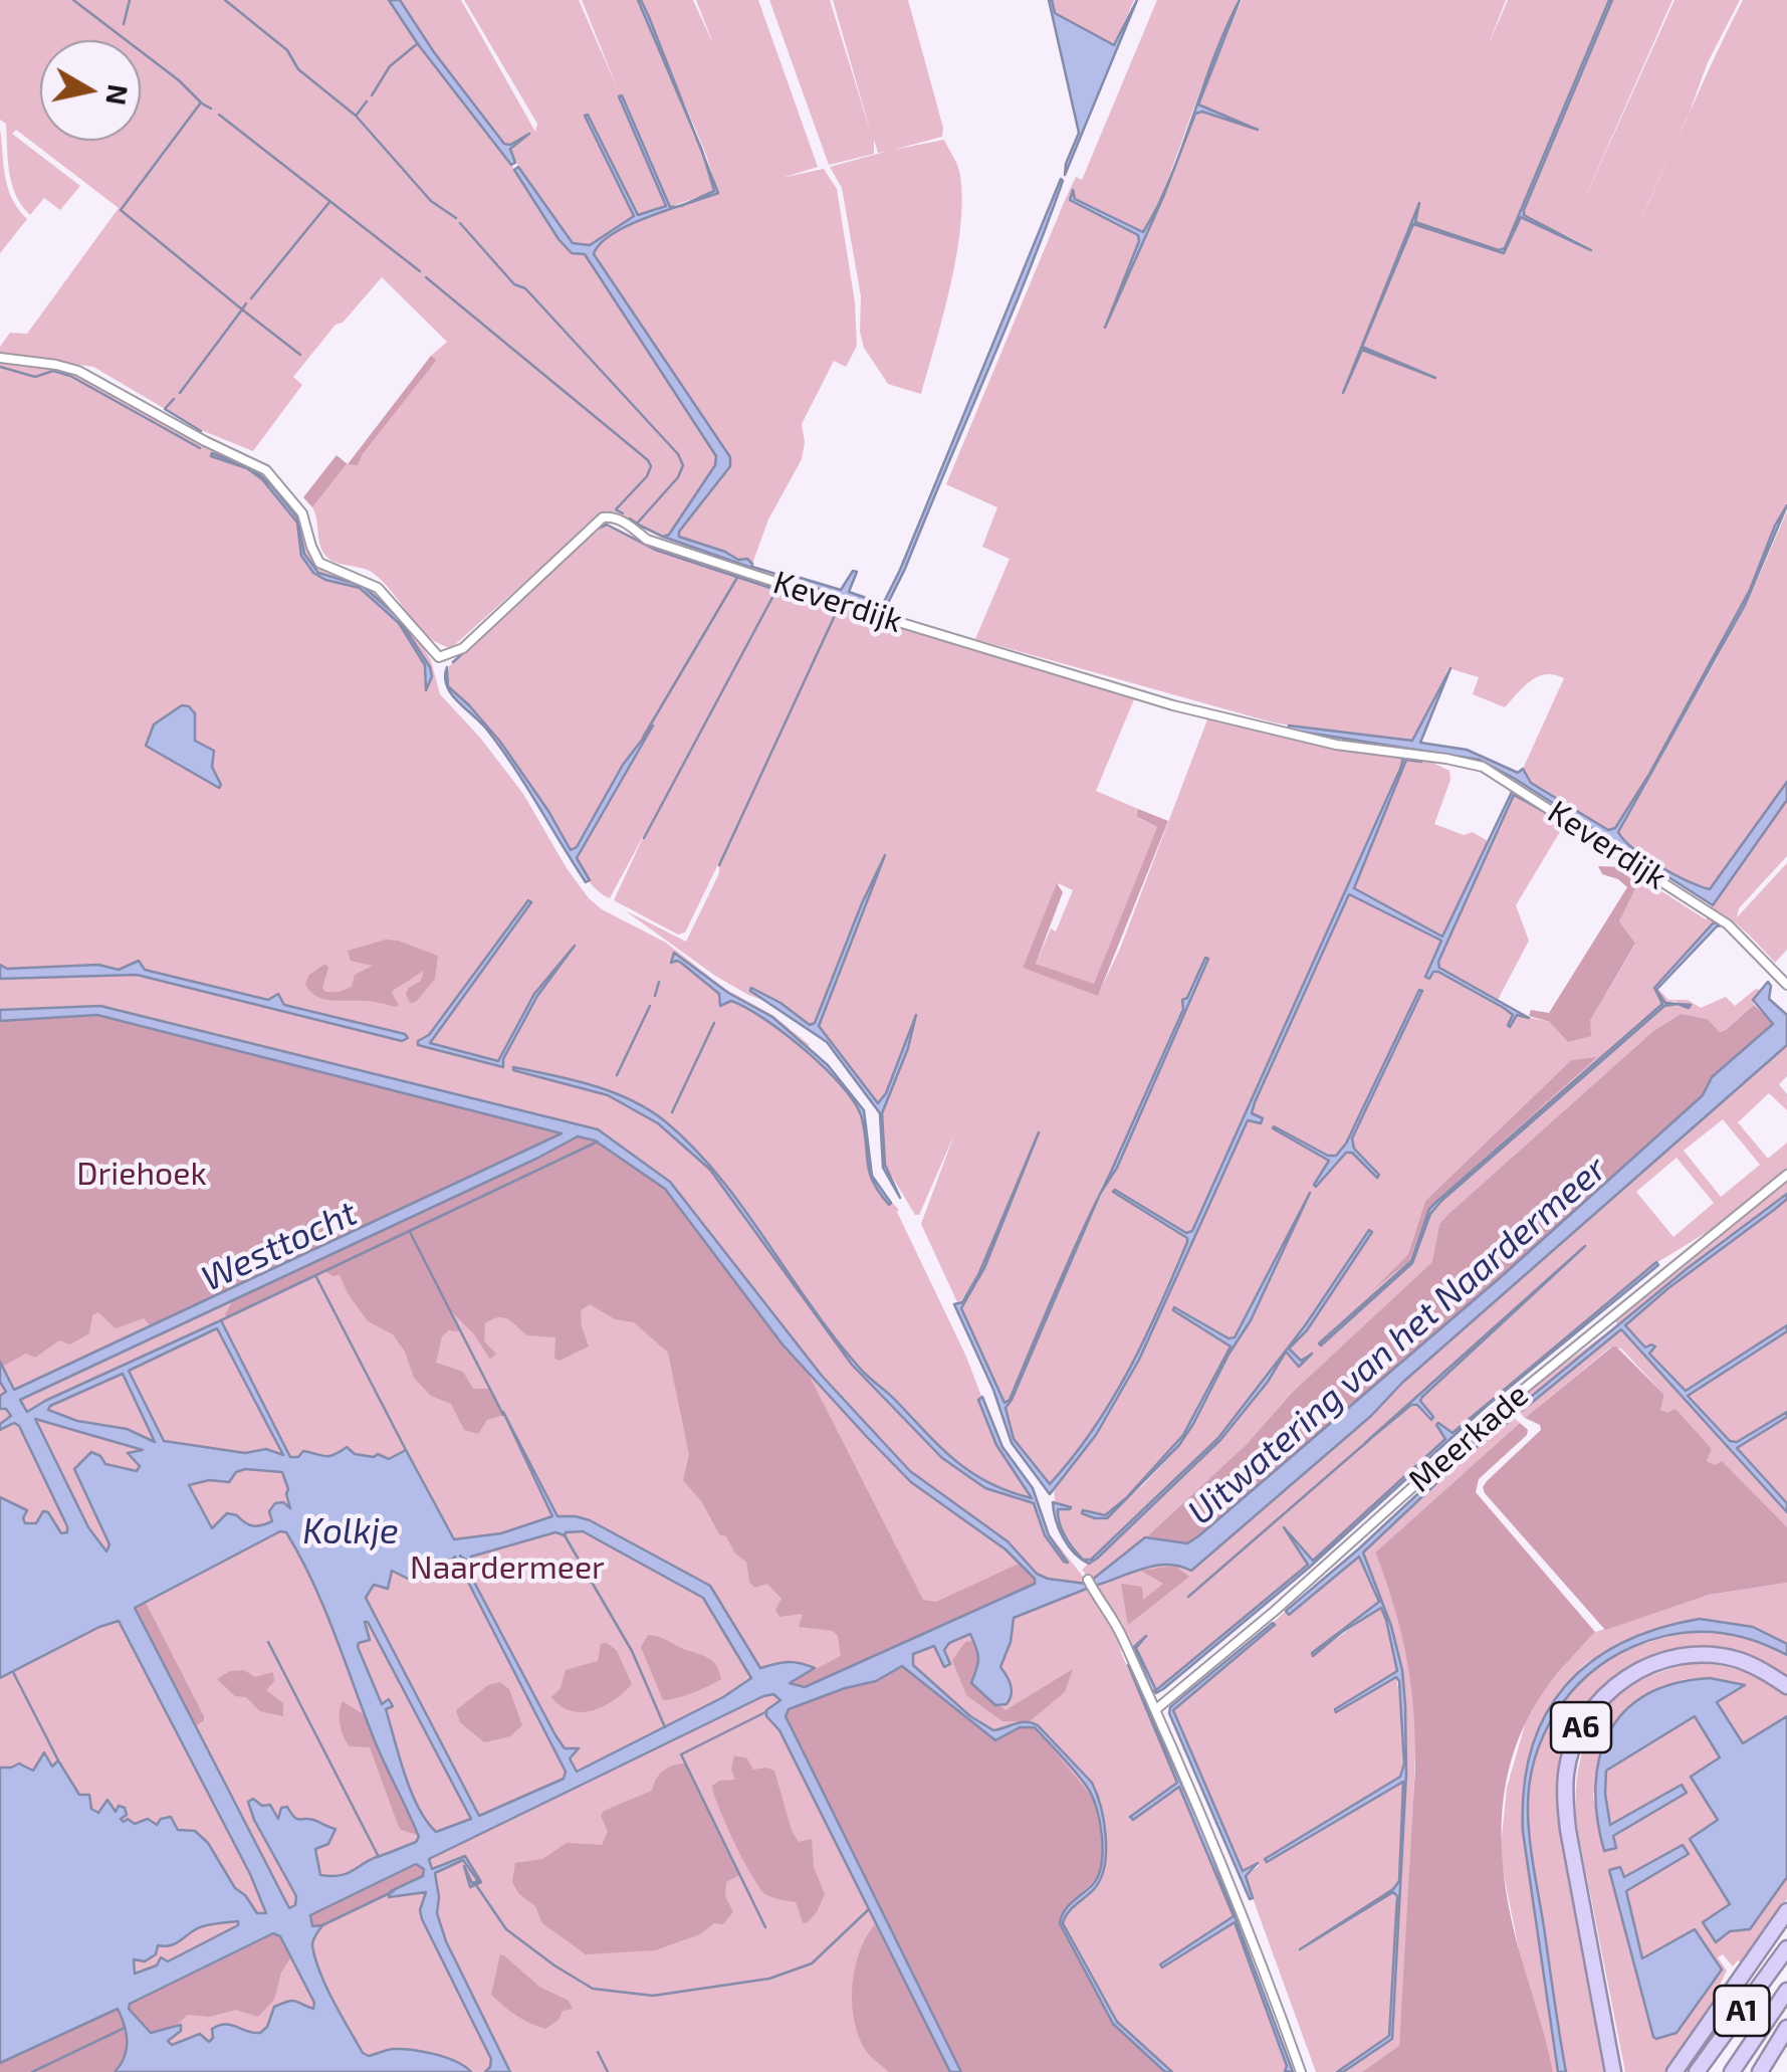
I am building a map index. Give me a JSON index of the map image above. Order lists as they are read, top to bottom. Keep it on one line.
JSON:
{"streets":{"highway":["A6","A1"],"street":["Keverdijk","Meerkade"]},"water":["Westtocht","Uitwatering van het Naardermeer","Kolkje"],"parks":["Driehoek","Naardermeer"],"north":"right"}
